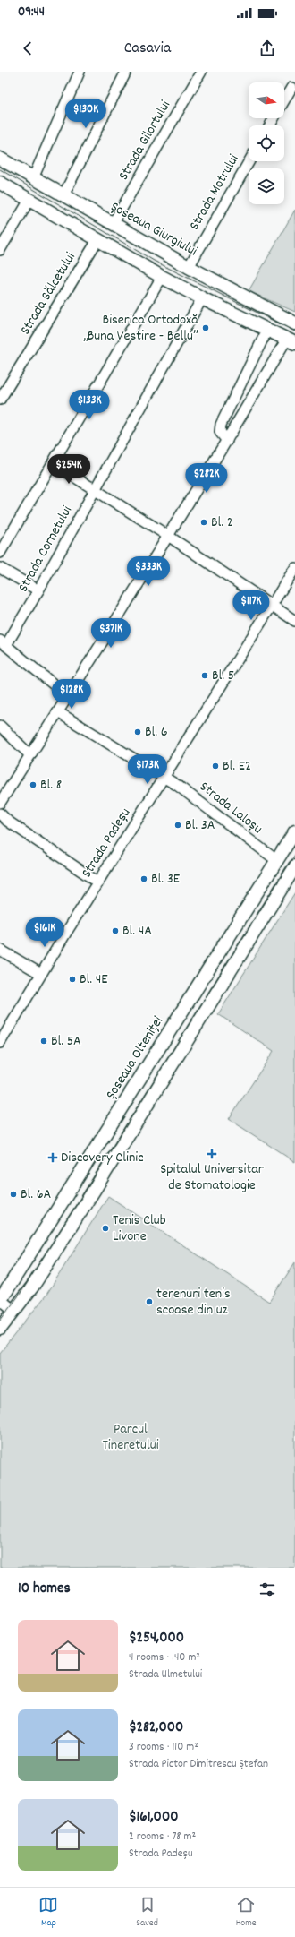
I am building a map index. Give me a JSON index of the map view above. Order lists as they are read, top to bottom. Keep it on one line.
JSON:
{"streets":{"main road":["Șoseaua Giurgiului","Șoseaua Olteniței"],"street":["Strada Gilortului","Strada Motrului","Strada Sălcetului","Strada Cornetului","Strada Laloșu","Strada Padeșu"]},"crossings":[["Strada Gilortului","Șoseaua Giurgiului"],["Strada Motrului","Șoseaua Giurgiului"],["Strada Laloșu","Strada Padeșu"],["Strada Laloșu","Șoseaua Olteniței"]],"parks":["Parcul Tineretului"],"places":{"other":["Biserica Ortodoxă „Buna Vestire - Bellu”","Bl. 2","Bl. 5","Bl. 6","Bl. E2","Bl. 8","Bl. 3A","Bl. 3E","Bl. 4A","Bl. 4E","Bl. 5A","Bl. 6A","Tenis Club Livone","terenuri tenis scoase din uz"],"health":["Spitalul Universitar de Stomatologie","Discovery Clinic"]},"north":"right","page":{"status":"09:44","header":"Casavia","price":["$130K","$133K","$254K","$282K","$333K","$117K","$371K","$128K","$173K","$161K"],"heading":"10 homes","list":[{"name":"$254,000","note":"4 rooms · 140 m² · Strada Ulmetului"},{"name":"$282,000","note":"3 rooms · 110 m² · Strada Pictor Dimitrescu Ștefan"},{"name":"$161,000","note":"2 rooms · 78 m² · Strada Padeșu"}],"tabs":["Map","Saved","Home"]}}
